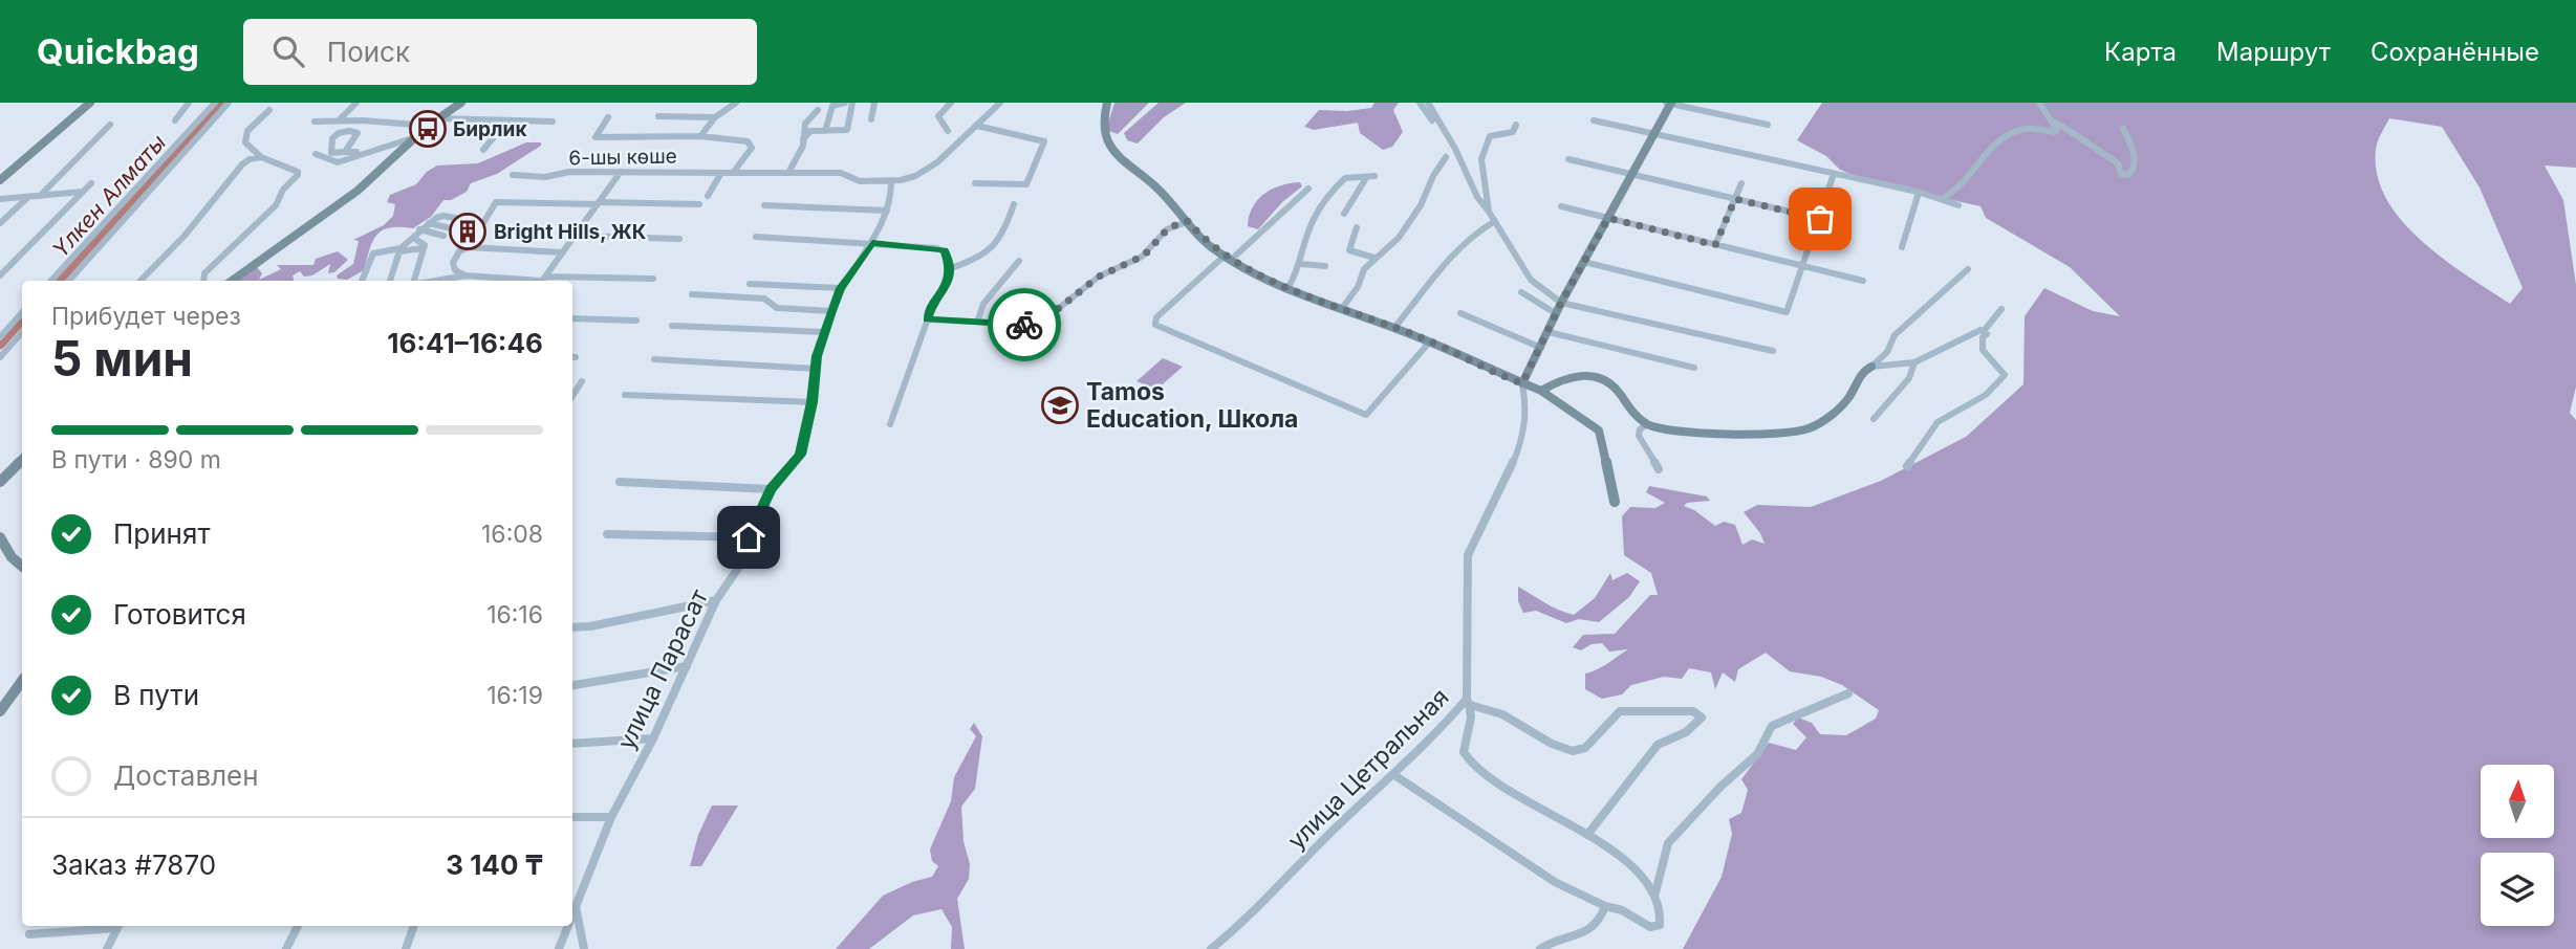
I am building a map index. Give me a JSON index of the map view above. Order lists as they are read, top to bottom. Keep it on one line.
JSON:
{"streets":{"street":["6-шы көше","улица Парасат","улица Цетральная"]},"crossings":[["6-шы көше","улица Парасат"]],"water":["Үлкен Алматы"],"places":{"bus stop":["Бирлик"],"building":["Bright Hills, ЖК"],"school or university":["Tamos Education, Школа"]},"north":"top","page":{"header":"Quickbag","search":"Поиск","nav":["Карта","Маршрут","Сохранённые"],"heading":["5 мин","Прибудет через","16:41–16:46"],"panel":["Заказ #7870","3 140 ₸"],"bar":"В пути · 890 m","list":[["Принят","16:08"],["Готовится","16:16"],["В пути","16:19"],"Доставлен"]}}
